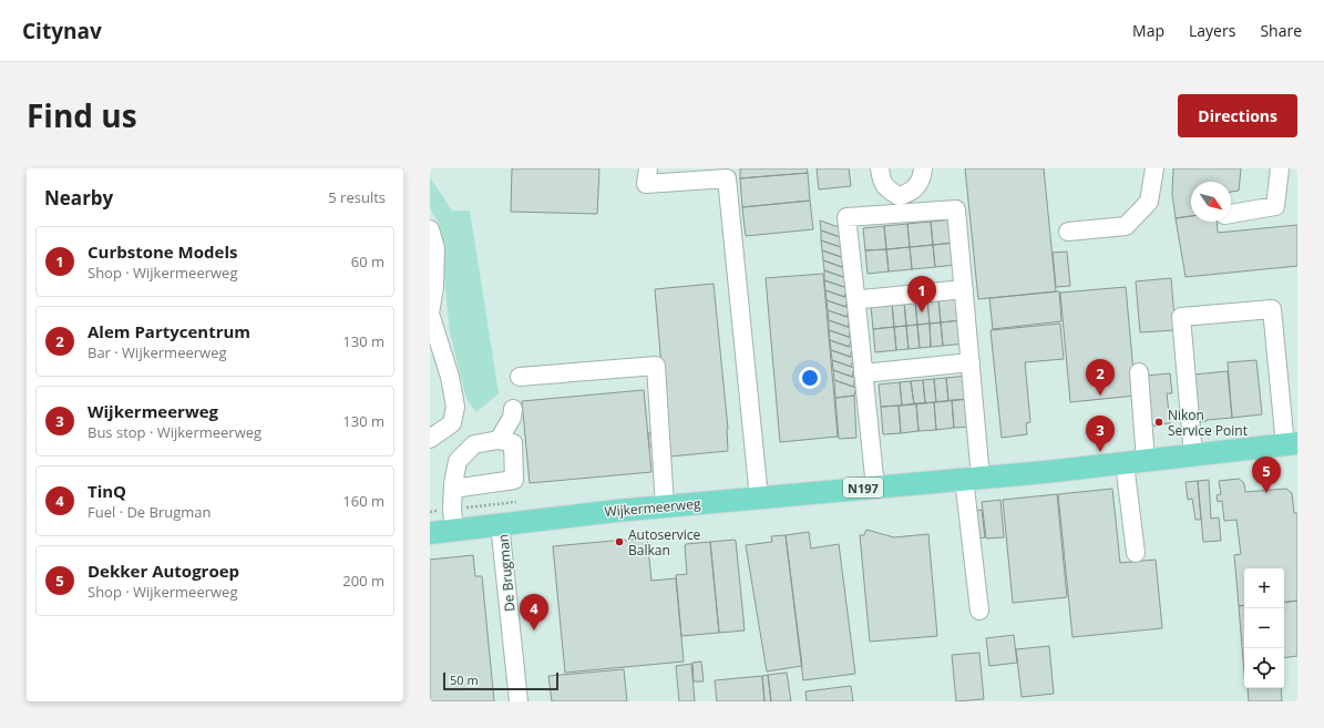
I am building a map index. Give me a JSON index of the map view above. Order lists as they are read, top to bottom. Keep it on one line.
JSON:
{"streets":{"main road":["N197","Wijkermeerweg"],"street":["De Brugman"]},"crossings":[["Wijkermeerweg","De Brugman"]],"places":["Nikon Service Point","Autoservice Balkan"],"scale_bar":"50 m","north":"bottom right","page":{"header":"Citynav","nav":["Map","Layers","Share"],"title":"Find us","buttons":"Directions","heading":["Nearby","5 results"],"list":[{"mark":"1","name":"Curbstone Models","note":"Shop · Wijkermeerweg","value":"60 m"},{"mark":"2","name":"Alem Partycentrum","note":"Bar · Wijkermeerweg","value":"130 m"},{"mark":"3","name":"Wijkermeerweg","note":"Bus stop · Wijkermeerweg","value":"130 m"},{"mark":"4","name":"TinQ","note":"Fuel · De Brugman","value":"160 m"},{"mark":"5","name":"Dekker Autogroep","note":"Shop · Wijkermeerweg","value":"200 m"}],"pins":["1","2","3","5","4"],"map_buttons":["+","−"],"scale":"50 m"}}
